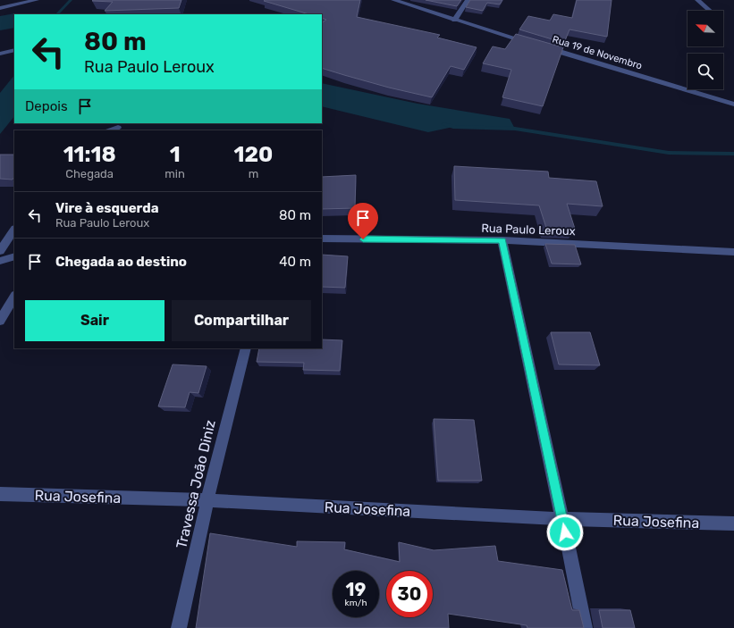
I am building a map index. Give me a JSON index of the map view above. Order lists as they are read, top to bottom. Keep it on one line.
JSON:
{"streets":{"street":["Rua 19 de Novembro","Rua Paulo Leroux","Travessa João Diniz","Rua Josefina"]},"crossings":[["Travessa João Diniz","Rua Josefina"]],"north":"top left","page":{"turn":["80 m","Rua Paulo Leroux"],"then":"Depois","eta":["11:18","Chegada","1","min","120","m"],"list":[{"name":"Vire à esquerda","note":"Rua Paulo Leroux","value":"80 m"},{"name":"Chegada ao destino","value":"40 m"}],"buttons":["Sair","Compartilhar"],"speed":"19 km/h","limit":"30"}}
